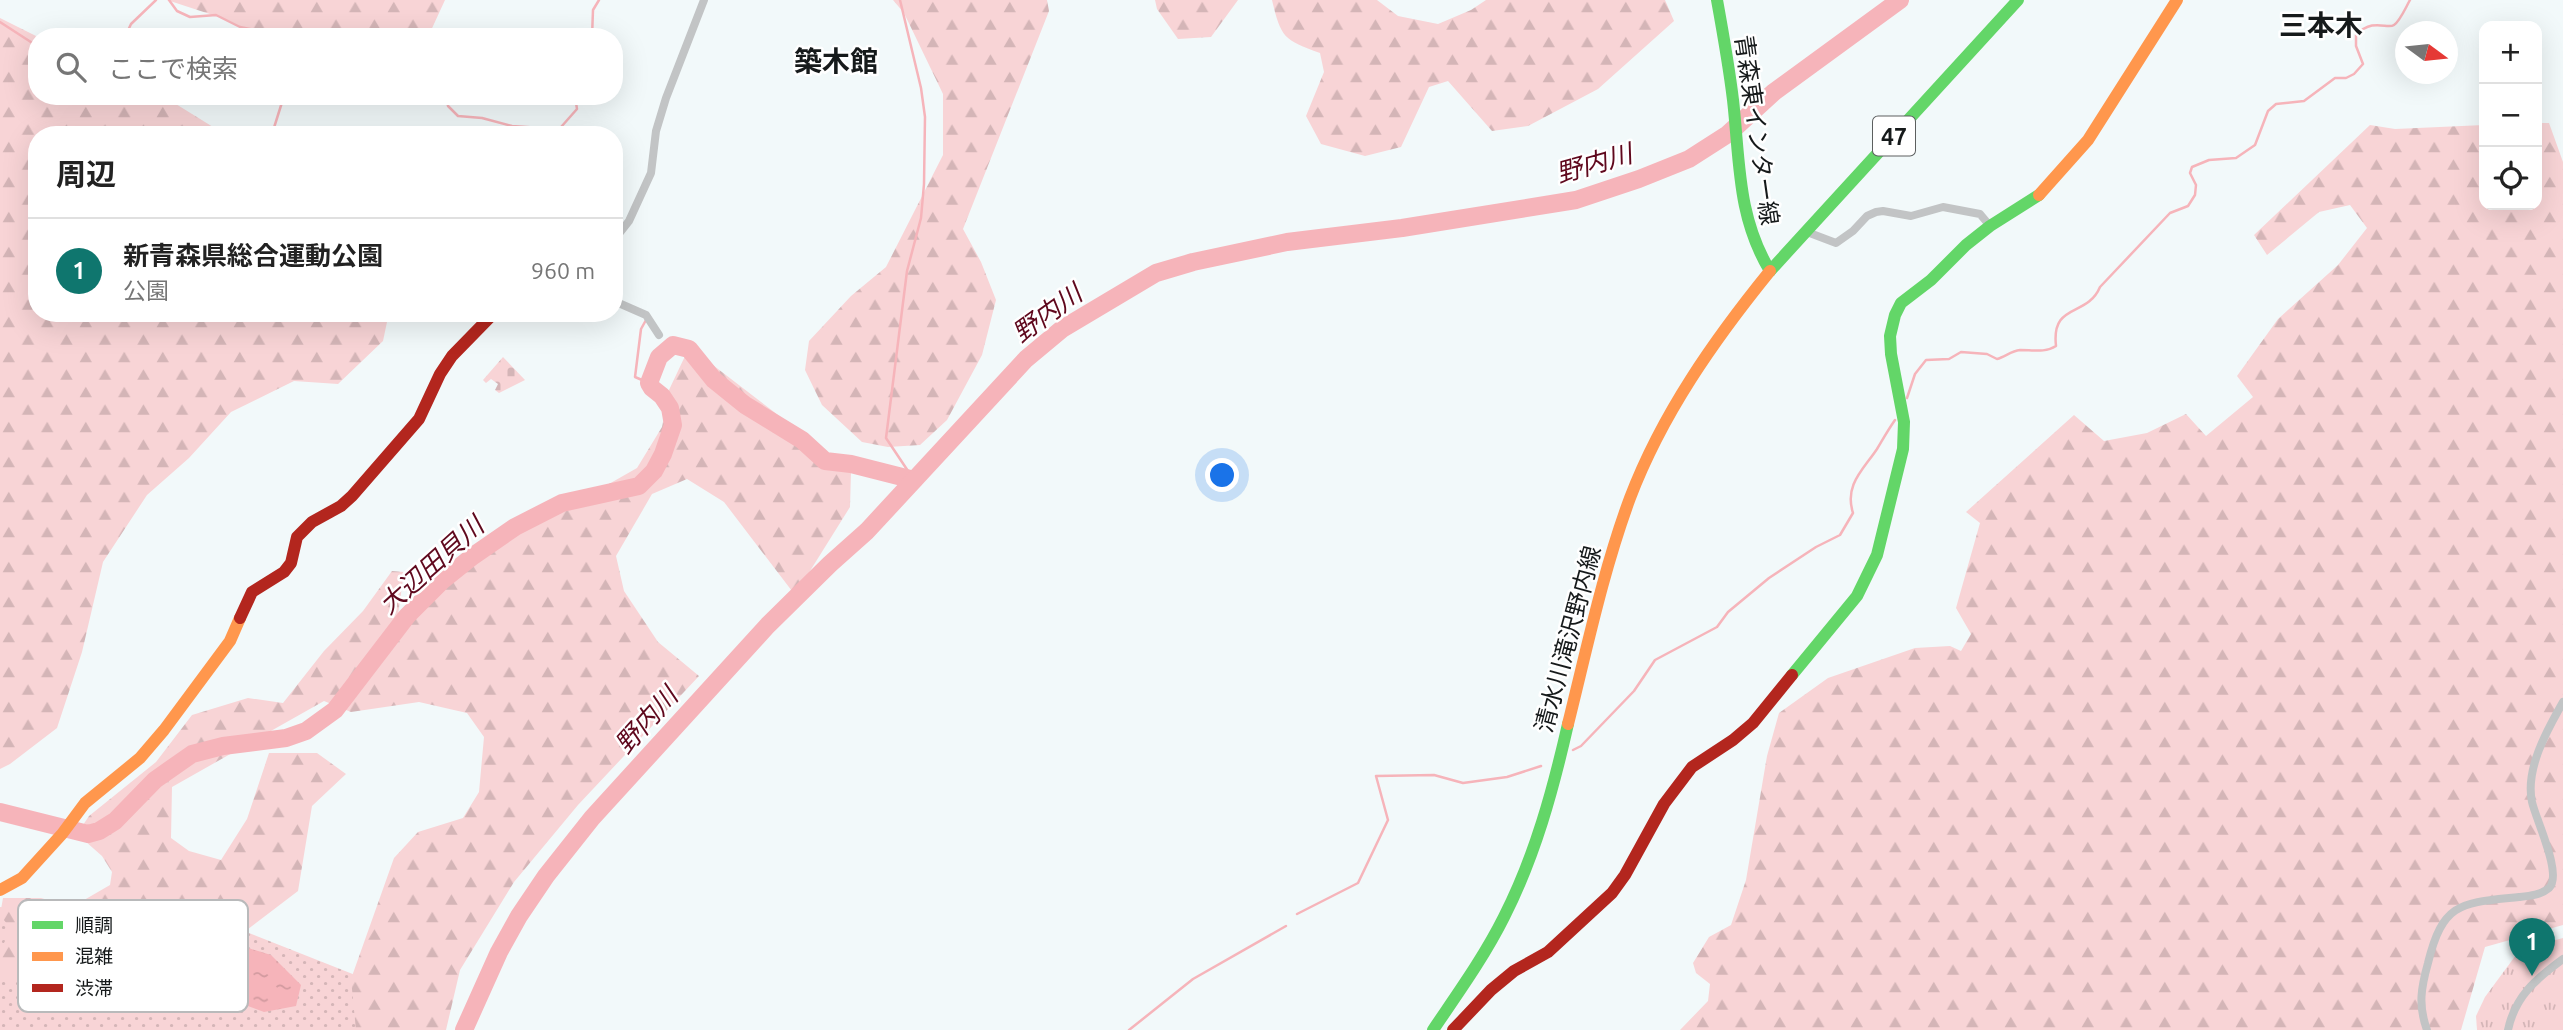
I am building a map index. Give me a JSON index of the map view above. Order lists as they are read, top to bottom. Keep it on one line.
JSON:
{"streets":{"main road":["青森東インター線","47","清水川滝沢野内線"]},"crossings":[["青森東インター線","清水川滝沢野内線"]],"districts":["三本木","築木館"],"water":["野内川","大辺田貝川"],"legend":["順調","混雑","渋滞"],"north":"right","page":{"map_buttons":["+","−"],"search":"ここで検索","heading":"周辺","list":[{"mark":"1","name":"新青森県総合運動公園","note":"公園","value":"960 m"}],"pins":"1"}}
